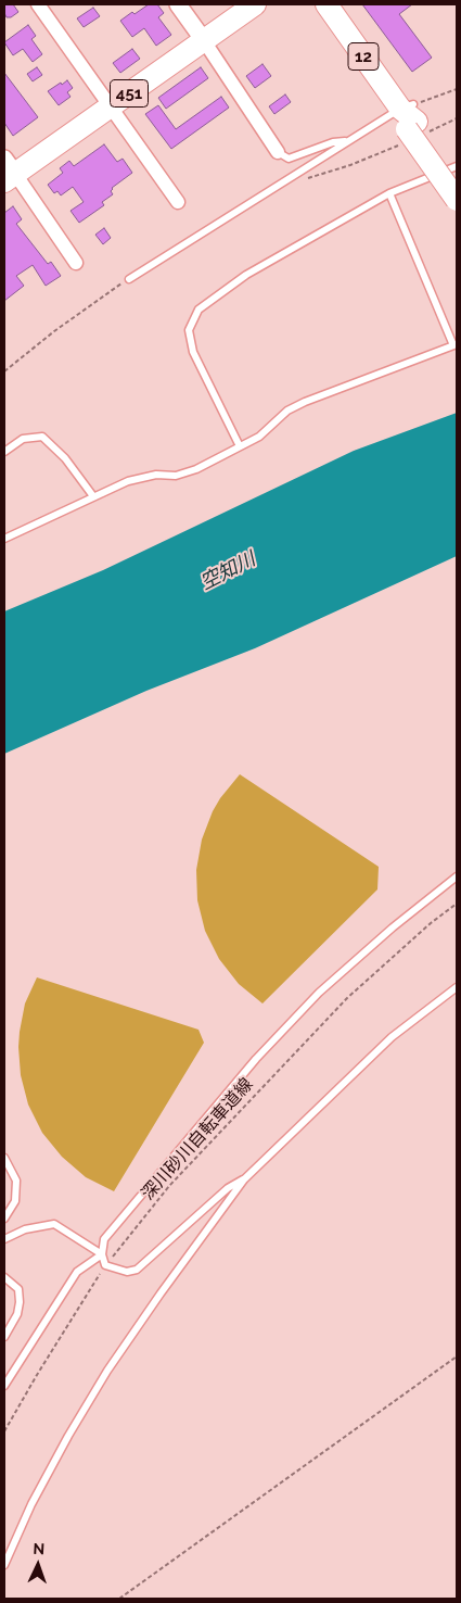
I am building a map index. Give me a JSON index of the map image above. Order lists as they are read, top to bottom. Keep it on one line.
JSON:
{"streets":{"highway":["12","451"],"path":["深川砂川自転車道線"]},"water":["空知川"],"north":"top"}
